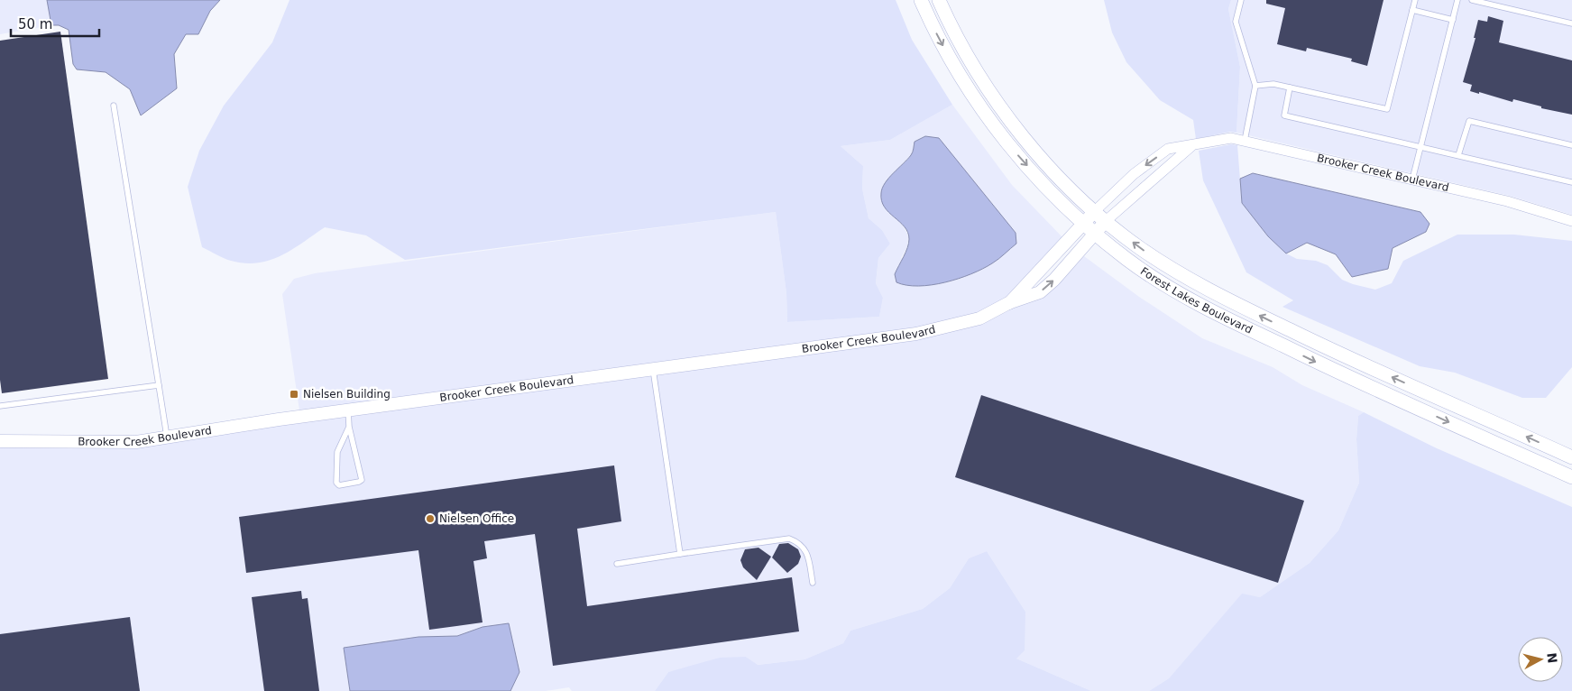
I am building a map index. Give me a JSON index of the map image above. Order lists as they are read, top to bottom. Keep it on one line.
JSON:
{"streets":{"main road":["Forest Lakes Boulevard"],"street":["Brooker Creek Boulevard"]},"crossings":[["Brooker Creek Boulevard","Forest Lakes Boulevard"]],"places":{"transit":["Nielsen Building"],"other":["Nielsen Office"]},"scale_bar":"50 m","north":"right"}
